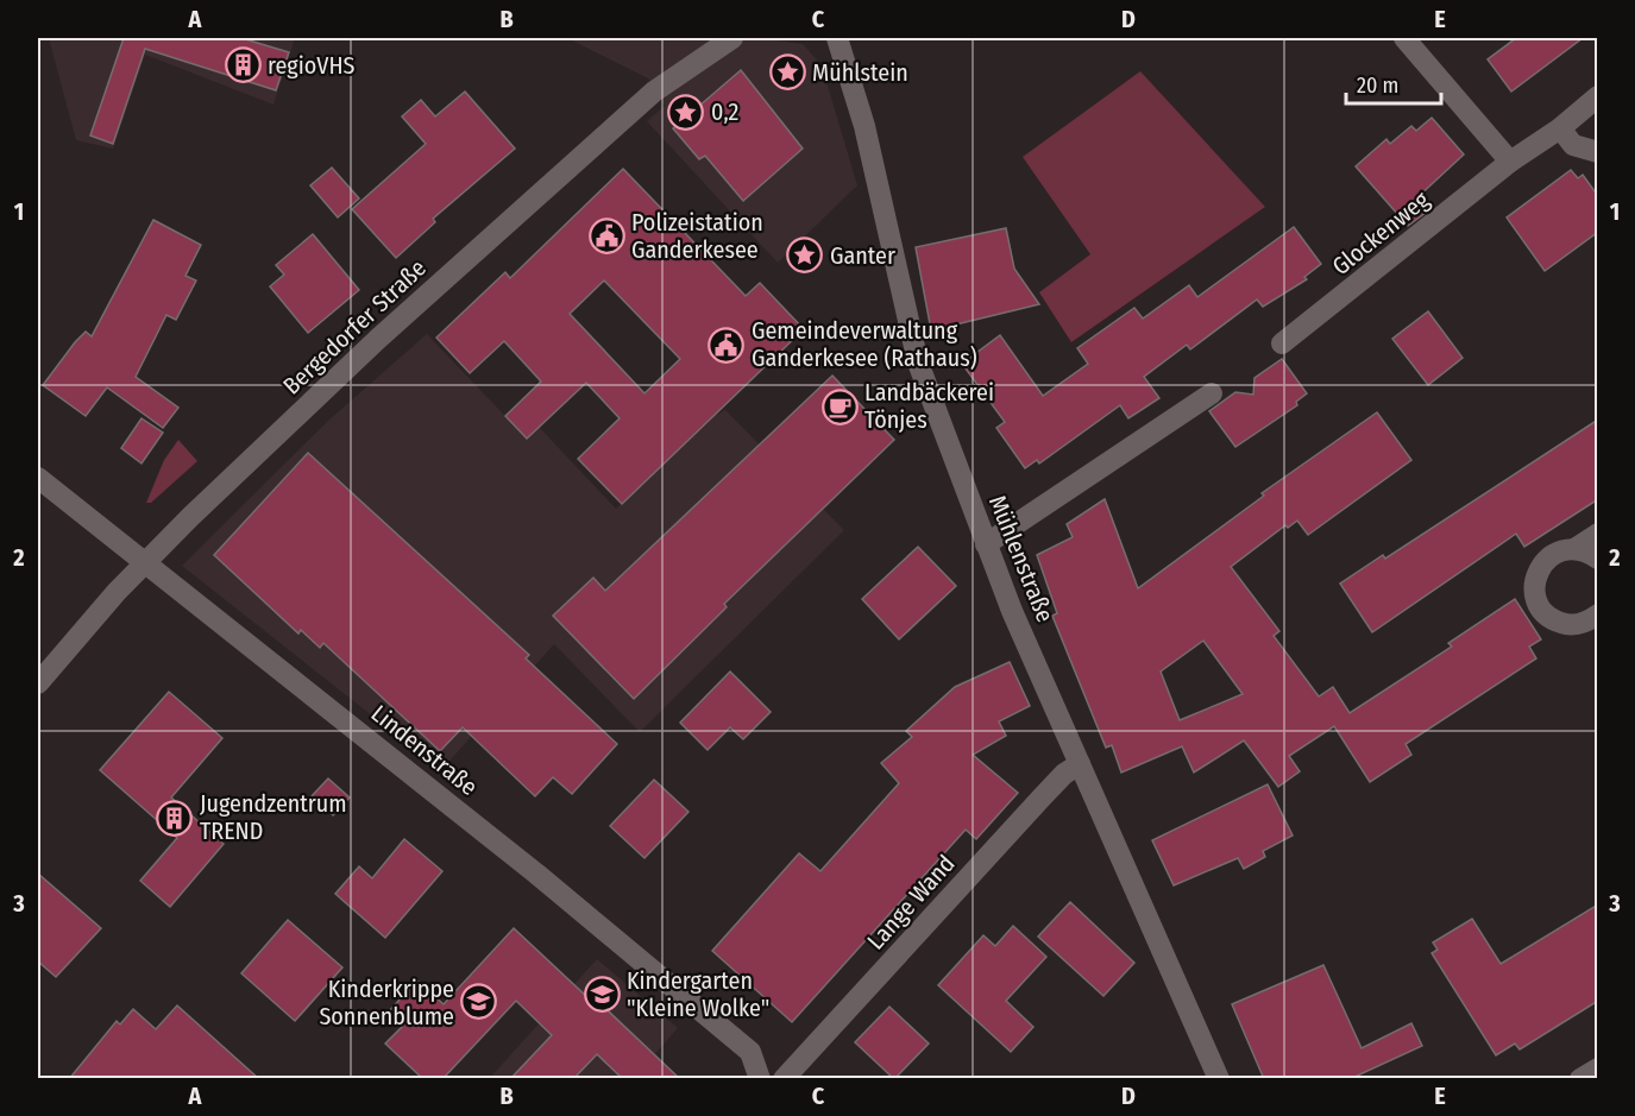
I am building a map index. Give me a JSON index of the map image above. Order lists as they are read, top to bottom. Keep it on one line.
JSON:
{"streets":{"street":["Glockenweg","Bergedorfer Straße","Mühlenstraße","Lindenstraße","Lange Wand"]},"crossings":[["Bergedorfer Straße","Lindenstraße"],["Mühlenstraße","Lange Wand"]],"places":{"building":["regioVHS","Jugendzentrum TREND"],"place":["Mühlstein","0,2","Ganter"],"public building":["Polizeistation Ganderkesee","Gemeindeverwaltung Ganderkesee (Rathaus)"],"cafe":["Landbäckerei Tönjes"],"school or university":["Kindergarten \"Kleine Wolke\"","Kinderkrippe Sonnenblume"]},"scale_bar":"20 m","grid":{"columns":["A","B","C","D","E"],"rows":["1","2","3"]}}
